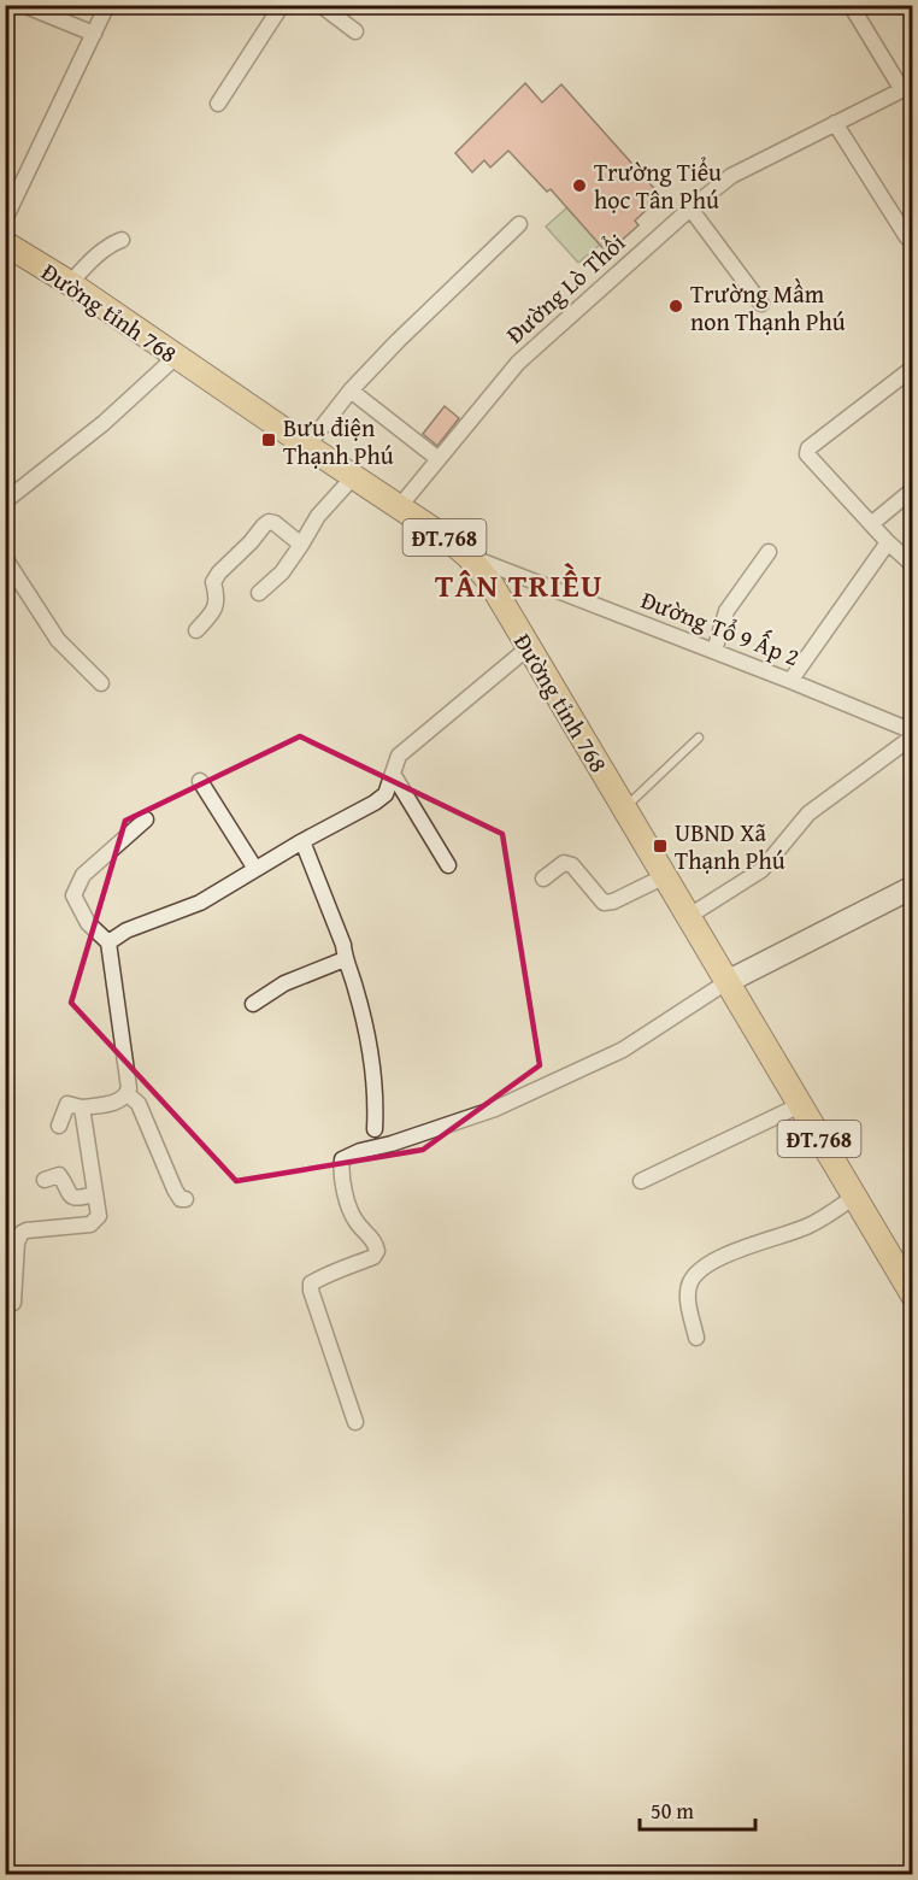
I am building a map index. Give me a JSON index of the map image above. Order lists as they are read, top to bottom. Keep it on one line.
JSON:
{"streets":{"main road":["Đường tỉnh 768","ĐT.768"],"street":["Đường Lò Thổi","Đường Tổ 9 Ấp 2"]},"crossings":[["Đường Lò Thổi","Đường tỉnh 768"],["Đường tỉnh 768","Đường Tổ 9 Ấp 2"]],"districts":["TÂN TRIỀU"],"places":{"other":["Trường Tiểu học Tân Phú","Trường Mầm non Thạnh Phú"],"transit":["Bưu điện Thạnh Phú","UBND Xã Thạnh Phú"]},"scale_bar":"50 m"}
